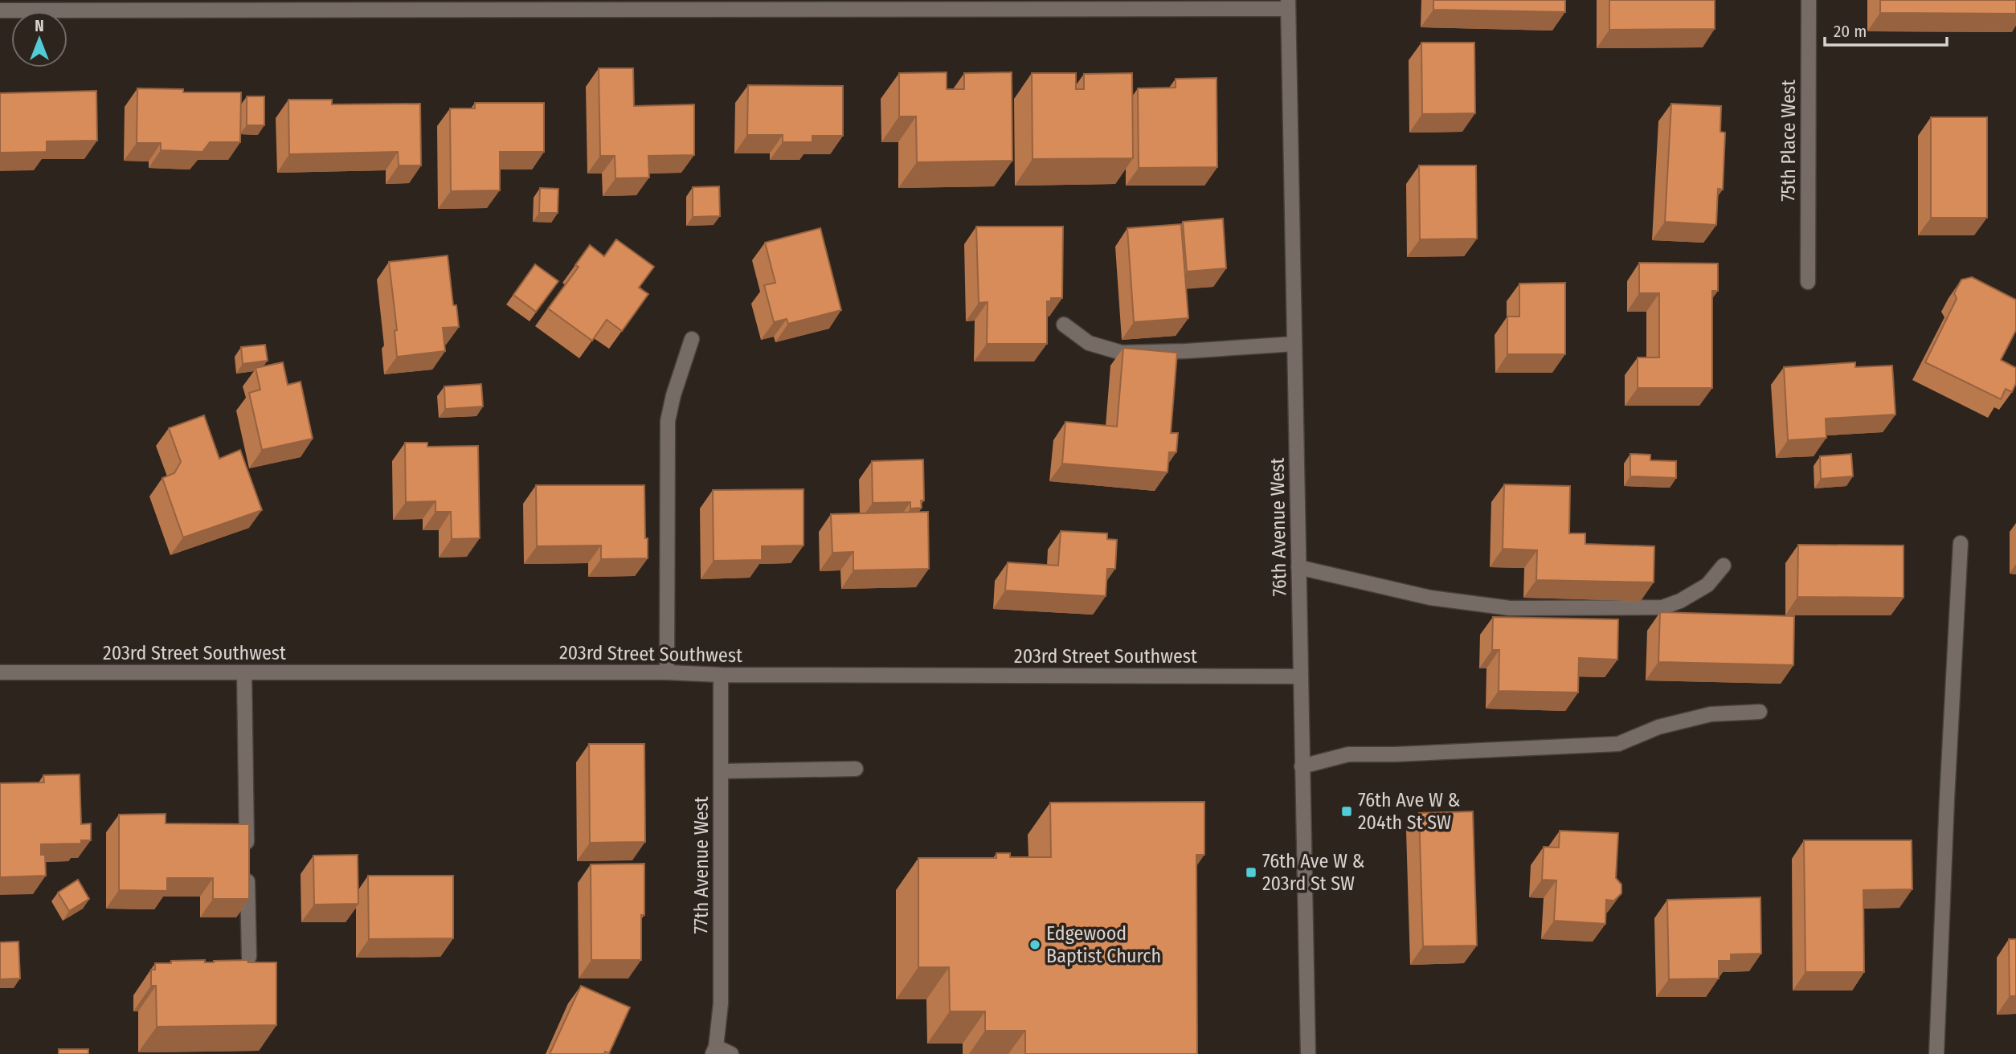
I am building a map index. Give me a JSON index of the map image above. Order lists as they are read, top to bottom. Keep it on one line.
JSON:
{"streets":{"street":["75th Place West","76th Avenue West","203rd Street Southwest","77th Avenue West"]},"crossings":[["76th Avenue West","203rd Street Southwest"],["203rd Street Southwest","77th Avenue West"]],"places":{"transit":["76th Ave W & 204th St SW","76th Ave W & 203rd St SW"],"other":["Edgewood Baptist Church"]},"scale_bar":"20 m","north":"top"}
